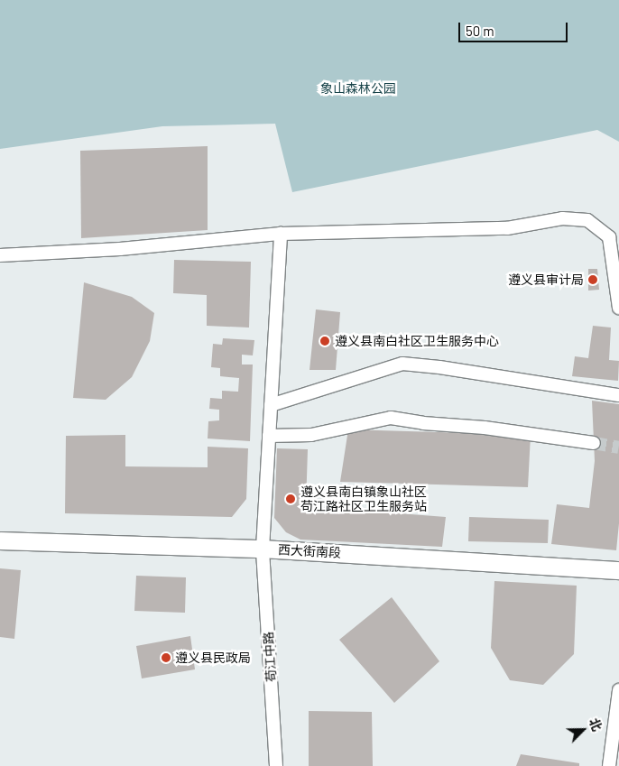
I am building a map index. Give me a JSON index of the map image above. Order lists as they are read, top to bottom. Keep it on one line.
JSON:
{"streets":{"main road":["西大街南段"],"street":["苟江中路"]},"crossings":[["西大街南段","苟江中路"]],"parks":["象山森林公园"],"places":["遵义县审计局","遵义县南白社区卫生服务中心","遵义县南白镇象山社区 苟江路社区卫生服务站","遵义县民政局"],"scale_bar":"50 m","north":"top right"}
